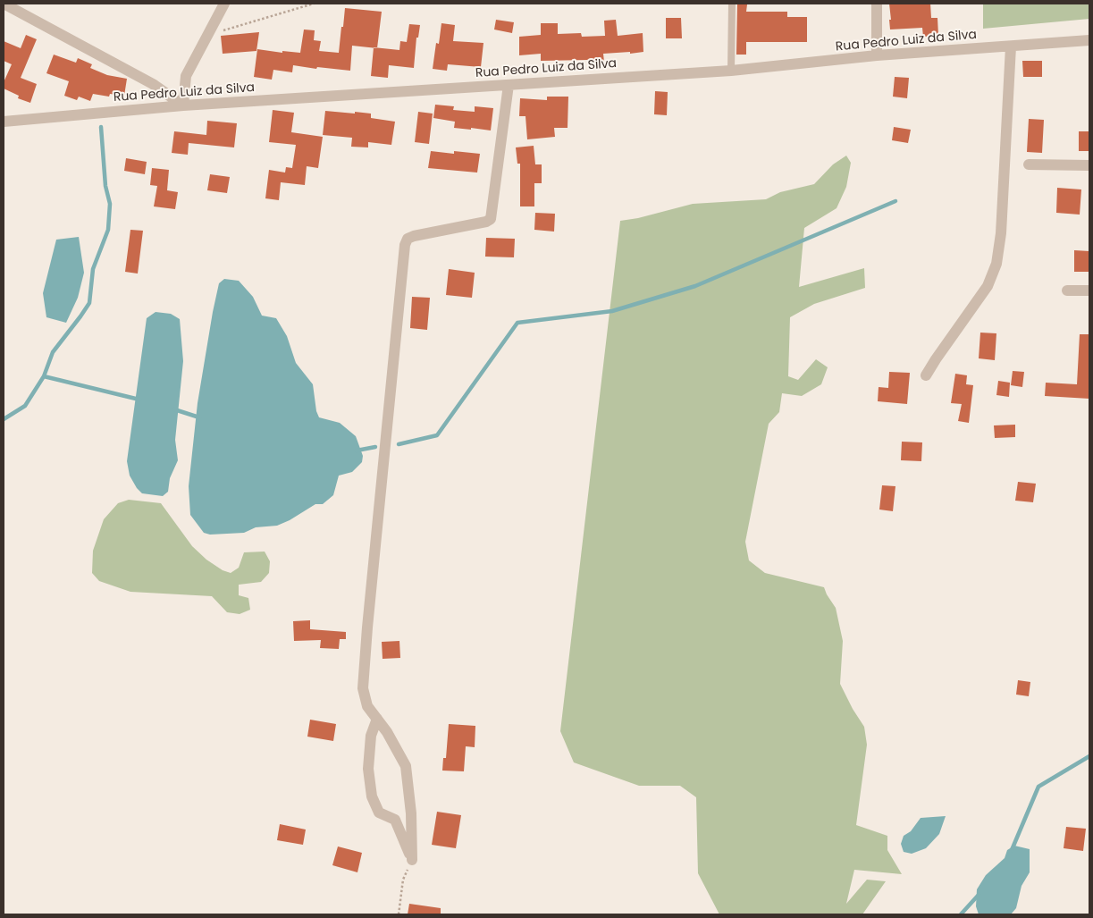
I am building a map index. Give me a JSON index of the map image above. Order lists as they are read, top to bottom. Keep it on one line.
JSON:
{"streets":{"street":["Rua Pedro Luiz da Silva"]}}
